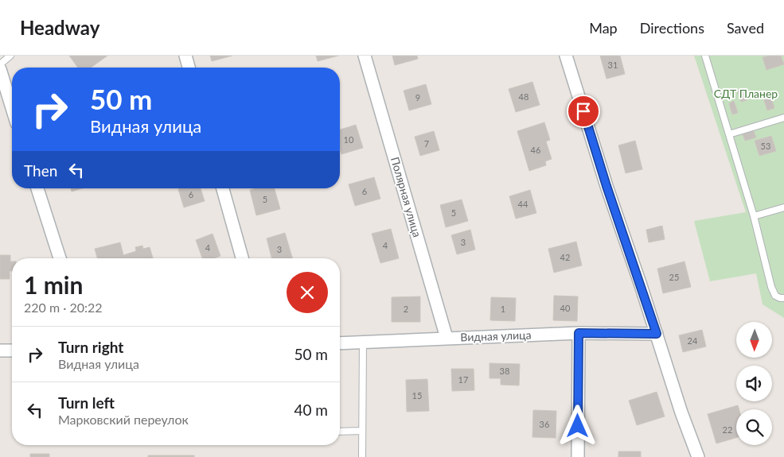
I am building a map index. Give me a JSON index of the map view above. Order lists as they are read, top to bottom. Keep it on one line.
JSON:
{"streets":{"street":["Полярная улица","Видная улица"]},"crossings":[["Полярная улица","Видная улица"]],"parks":["СДТ Планер"],"house_numbers":["31","48","9","10","7","53","46","6","6","5","44","5","3","4","4","3","42","25","40","2","1","24","38","17","15","36","22"],"north":"bottom","page":{"header":"Headway","nav":["Map","Directions","Saved"],"turn":["50 m","Видная улица"],"then":"Then","heading":["1 min","220 m · 20:22"],"list":[{"name":"Turn right","note":"Видная улица","value":"50 m"},{"name":"Turn left","note":"Марковский переулок","value":"40 m"}]}}
